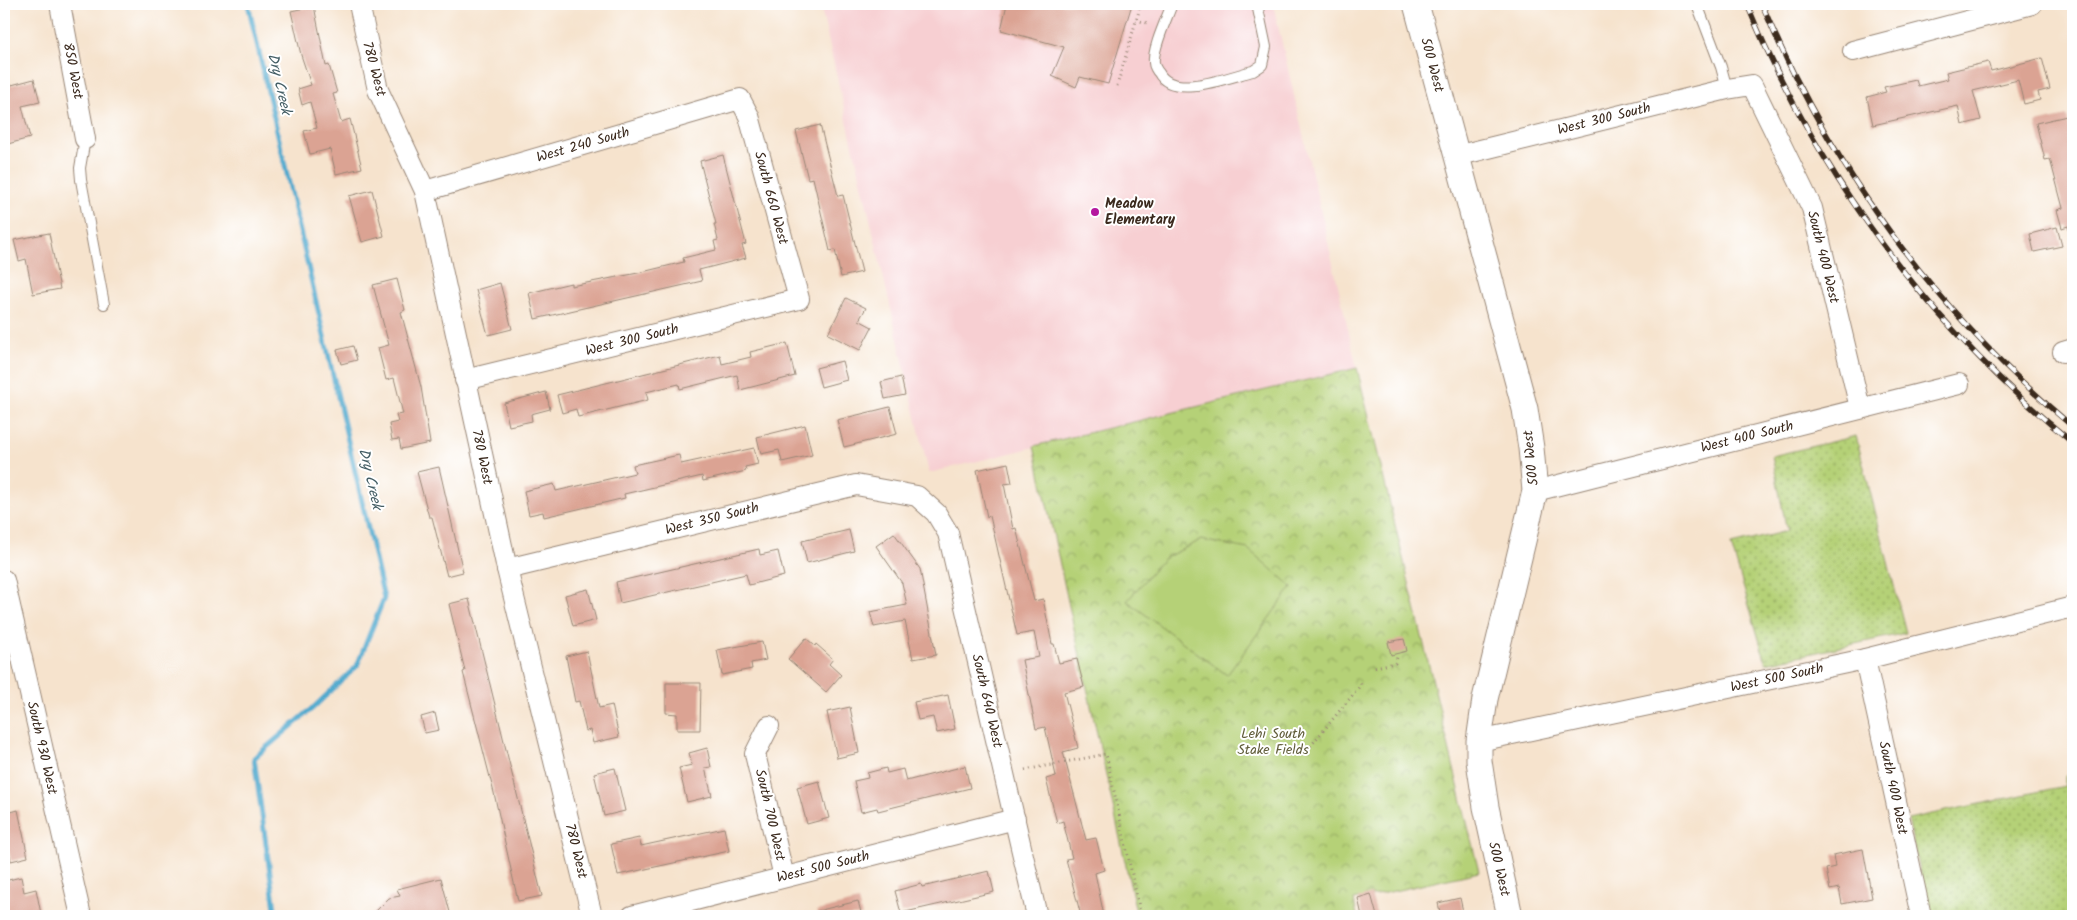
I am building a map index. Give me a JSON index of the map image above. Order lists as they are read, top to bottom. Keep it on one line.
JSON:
{"streets":{"street":["500 West","780 West","850 West","West 300 South","West 240 South","South 660 West","South 400 West","West 400 South","West 350 South","West 500 South","South 640 West","South 930 West","South 700 West"]},"crossings":[["500 West","West 300 South"],["500 West","West 400 South"],["500 West","West 500 South"],["780 West","West 300 South"],["780 West","West 240 South"],["780 West","West 350 South"],["West 300 South","South 660 West"],["West 300 South","South 400 West"],["West 240 South","South 660 West"],["South 400 West","West 400 South"],["South 400 West","West 500 South"],["West 350 South","South 640 West"],["West 500 South","South 640 West"],["West 500 South","South 700 West"]],"water":["Dry Creek"],"parks":["Lehi South Stake Fields"],"places":["Meadow Elementary"]}
